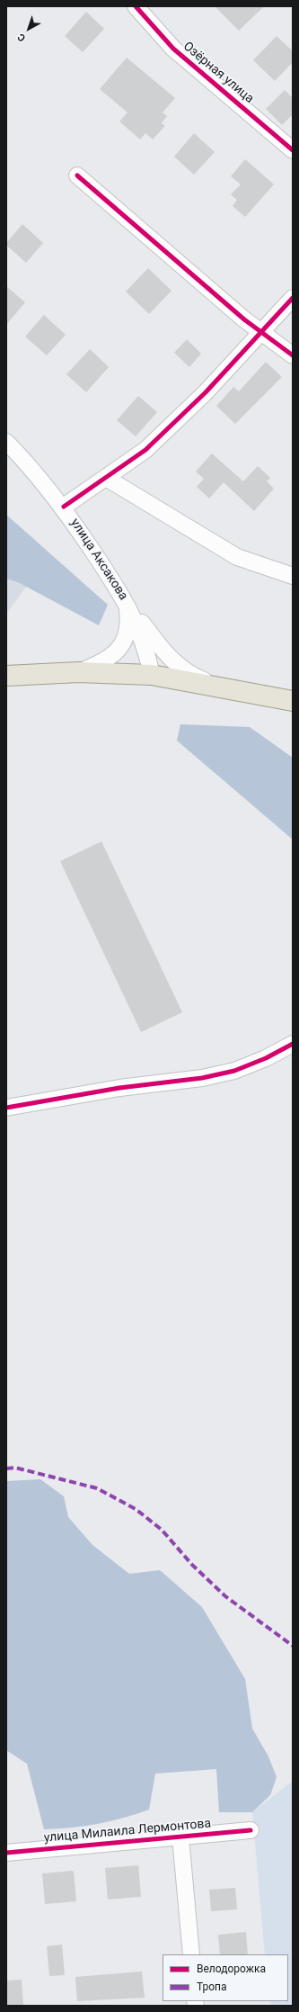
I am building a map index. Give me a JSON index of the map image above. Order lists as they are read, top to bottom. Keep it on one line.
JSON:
{"streets":{"street":["Озёрная улица","улица Аксакова","улица Милаила Лермонтова"]},"legend":["Велодорожка","Тропа"],"north":"bottom left"}
